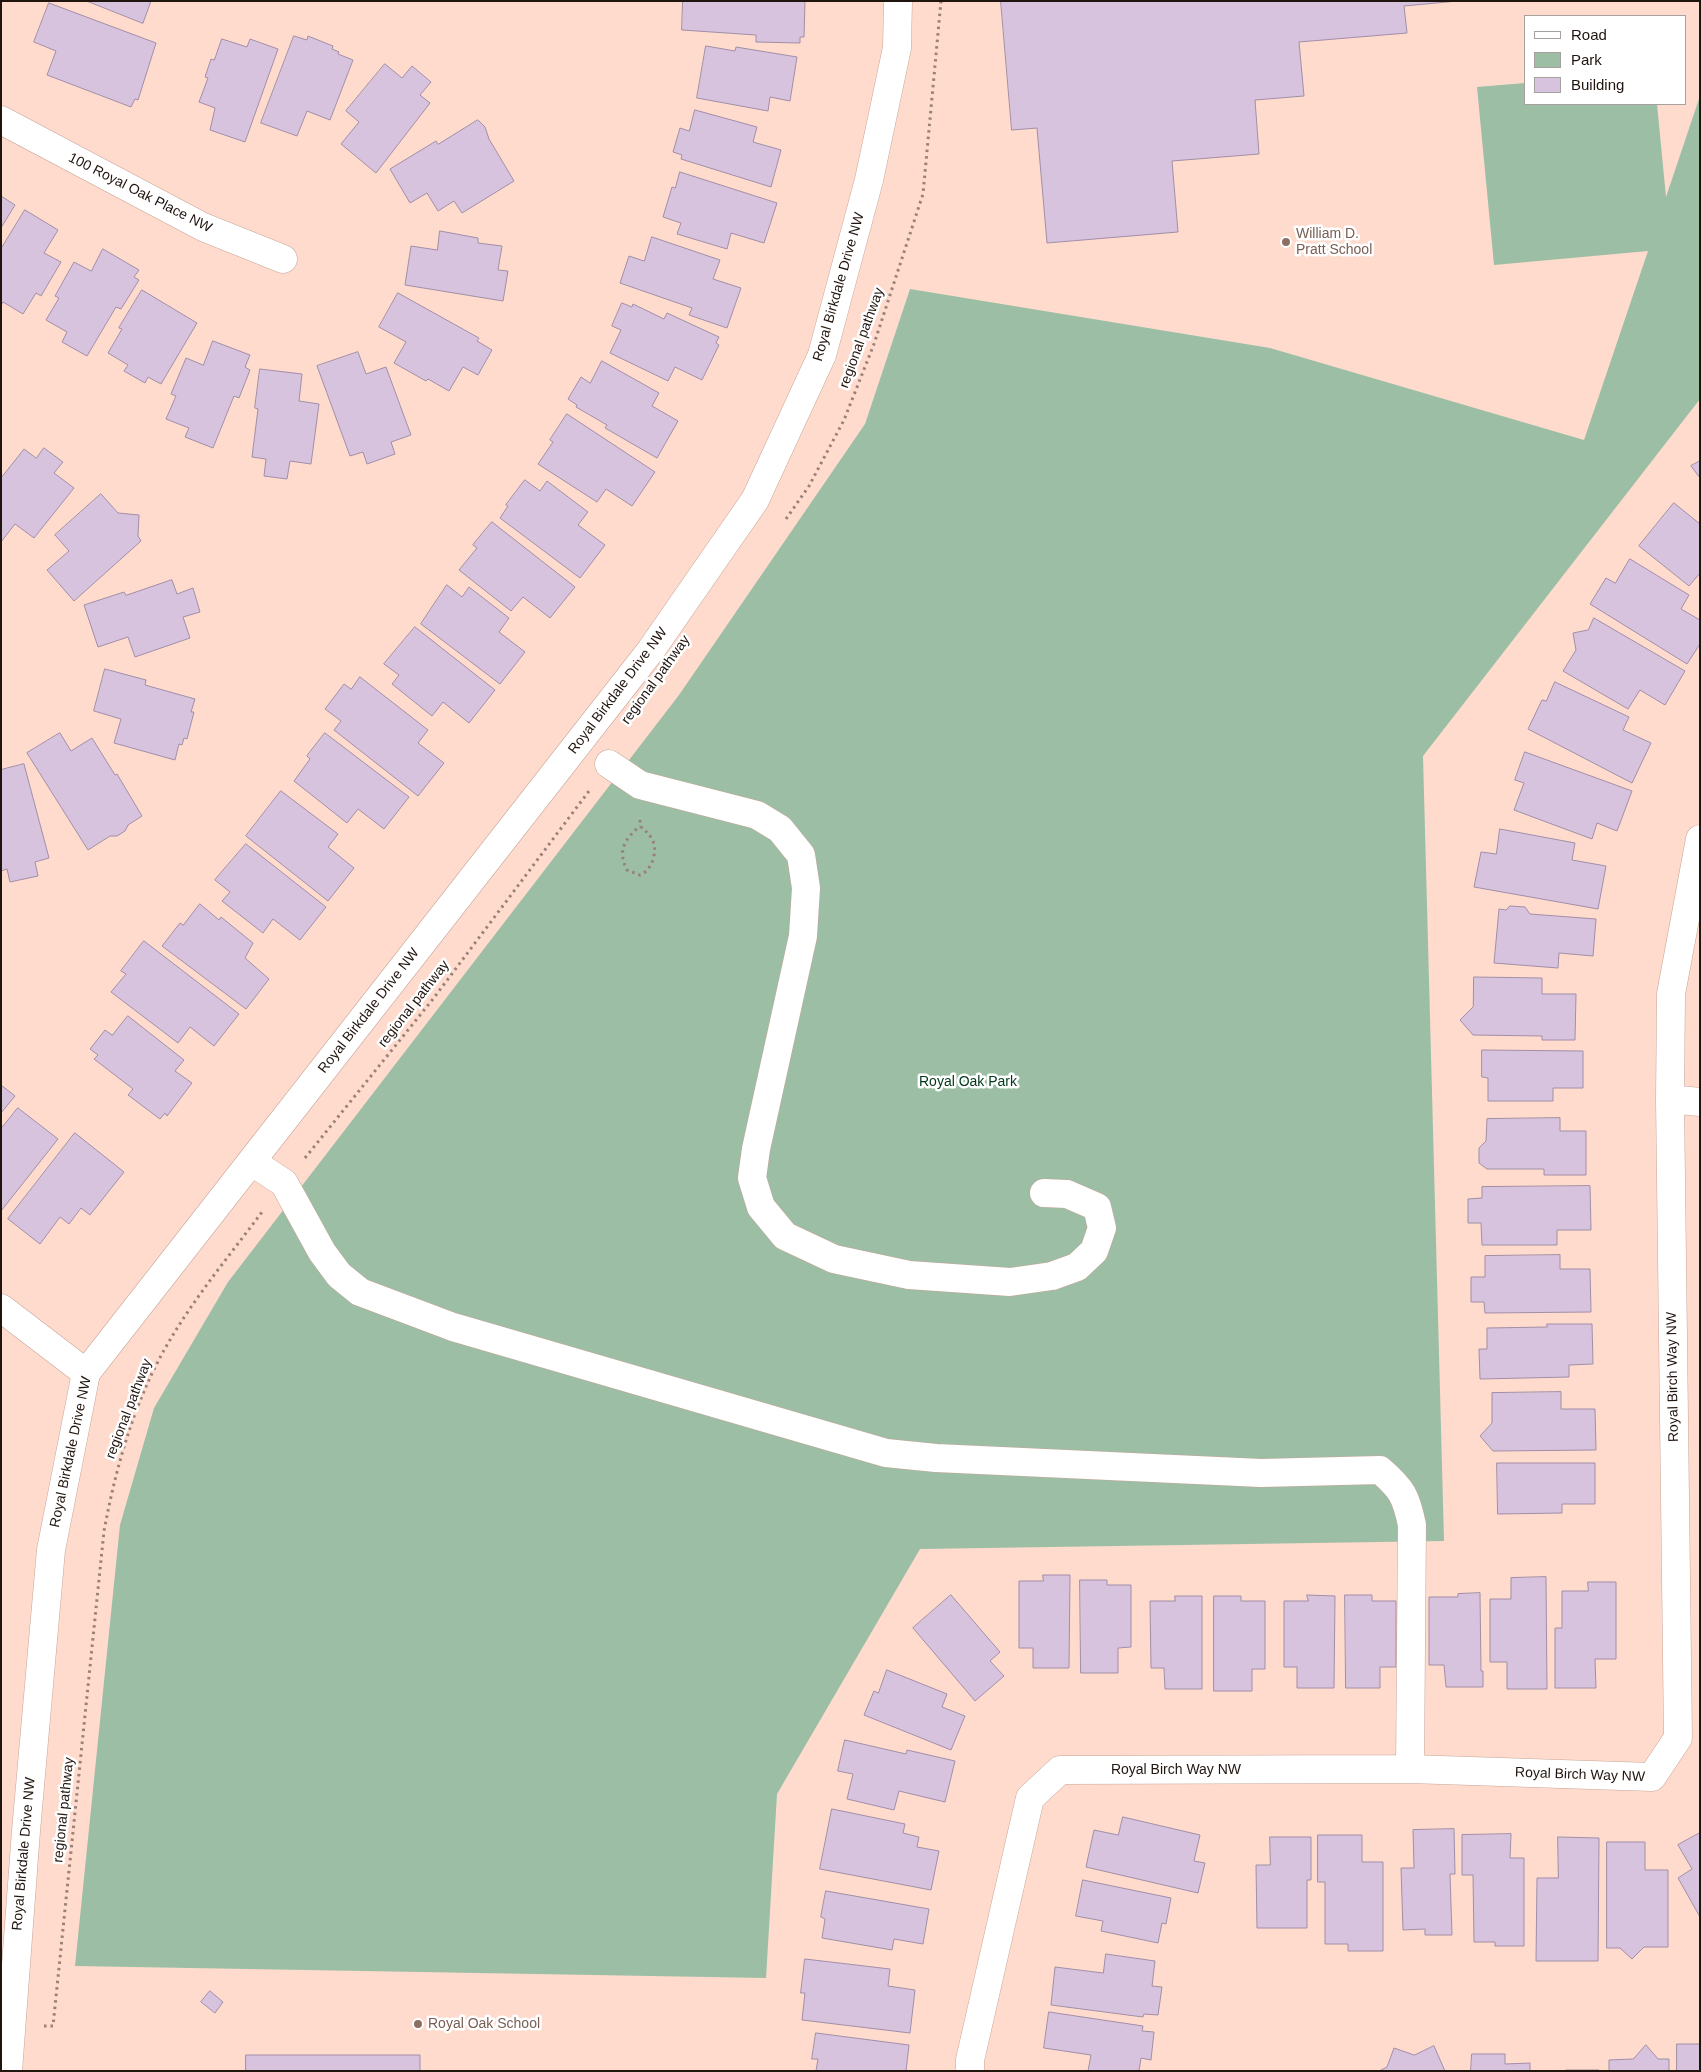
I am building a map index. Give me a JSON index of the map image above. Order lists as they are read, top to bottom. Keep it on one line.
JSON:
{"streets":{"street":["100 Royal Oak Place NW","Royal Birkdale Drive NW","Royal Birch Way NW"],"path":["regional pathway"]},"crossings":[["Royal Birkdale Drive NW","regional pathway"]],"parks":["Royal Oak Park"],"places":["William D. Pratt School","Royal Oak School"],"legend":["Road","Park","Building"]}
